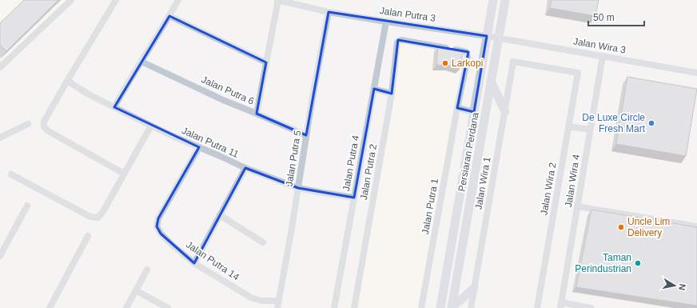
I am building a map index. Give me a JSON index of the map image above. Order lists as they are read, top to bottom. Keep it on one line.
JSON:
{"streets":{"main road":["Persiaran Perdana"],"street":["Jalan Putra 3","Jalan Wira 3","Jalan Putra 6","Jalan Putra 11","Jalan Putra 5","Jalan Putra 4","Jalan Putra 2","Jalan Wira 4","Jalan Wira 1","Jalan Wira 2","Jalan Putra 1","Jalan Putra 14"]},"crossings":[["Jalan Putra 3","Jalan Wira 3"],["Jalan Putra 3","Persiaran Perdana"],["Jalan Putra 3","Jalan Putra 5"],["Jalan Putra 3","Jalan Putra 4"],["Jalan Wira 3","Persiaran Perdana"],["Jalan Wira 3","Jalan Wira 4"],["Jalan Putra 6","Jalan Putra 5"],["Jalan Putra 11","Jalan Putra 5"],["Jalan Putra 11","Jalan Putra 4"],["Jalan Putra 11","Jalan Putra 14"],["Jalan Putra 5","Jalan Putra 14"],["Jalan Putra 2","Jalan Putra 1"],["Jalan Wira 1","Jalan Wira 2"]],"places":["Larkopi","De Luxe Circle Fresh Mart","Uncle Lim Delivery","Taman Perindustrian"],"scale_bar":"50 m","north":"right"}
